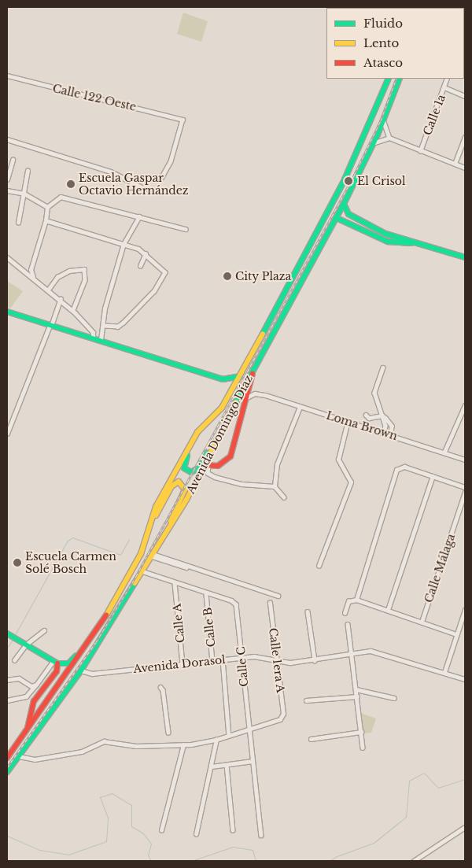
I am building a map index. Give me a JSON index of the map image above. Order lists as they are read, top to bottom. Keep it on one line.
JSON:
{"streets":{"main road":["Avenida Domingo Díaz"],"street":["Calle 122 Oeste","Calle 1a","Loma Brown","Calle Málaga","Calle A","Calle B","Calle 1era A","Avenida Dorasol","Calle C"]},"crossings":[["Avenida Domingo Díaz","Avenida Dorasol"],["Calle A","Avenida Dorasol"],["Calle B","Avenida Dorasol"],["Calle B","Calle C"],["Calle 1era A","Avenida Dorasol"],["Calle 1era A","Calle C"],["Avenida Dorasol","Calle C"]],"places":["El Crisol","Escuela Gaspar Octavio Hernández","City Plaza","Escuela Carmen Solé Bosch"],"legend":["Fluido","Lento","Atasco"]}
